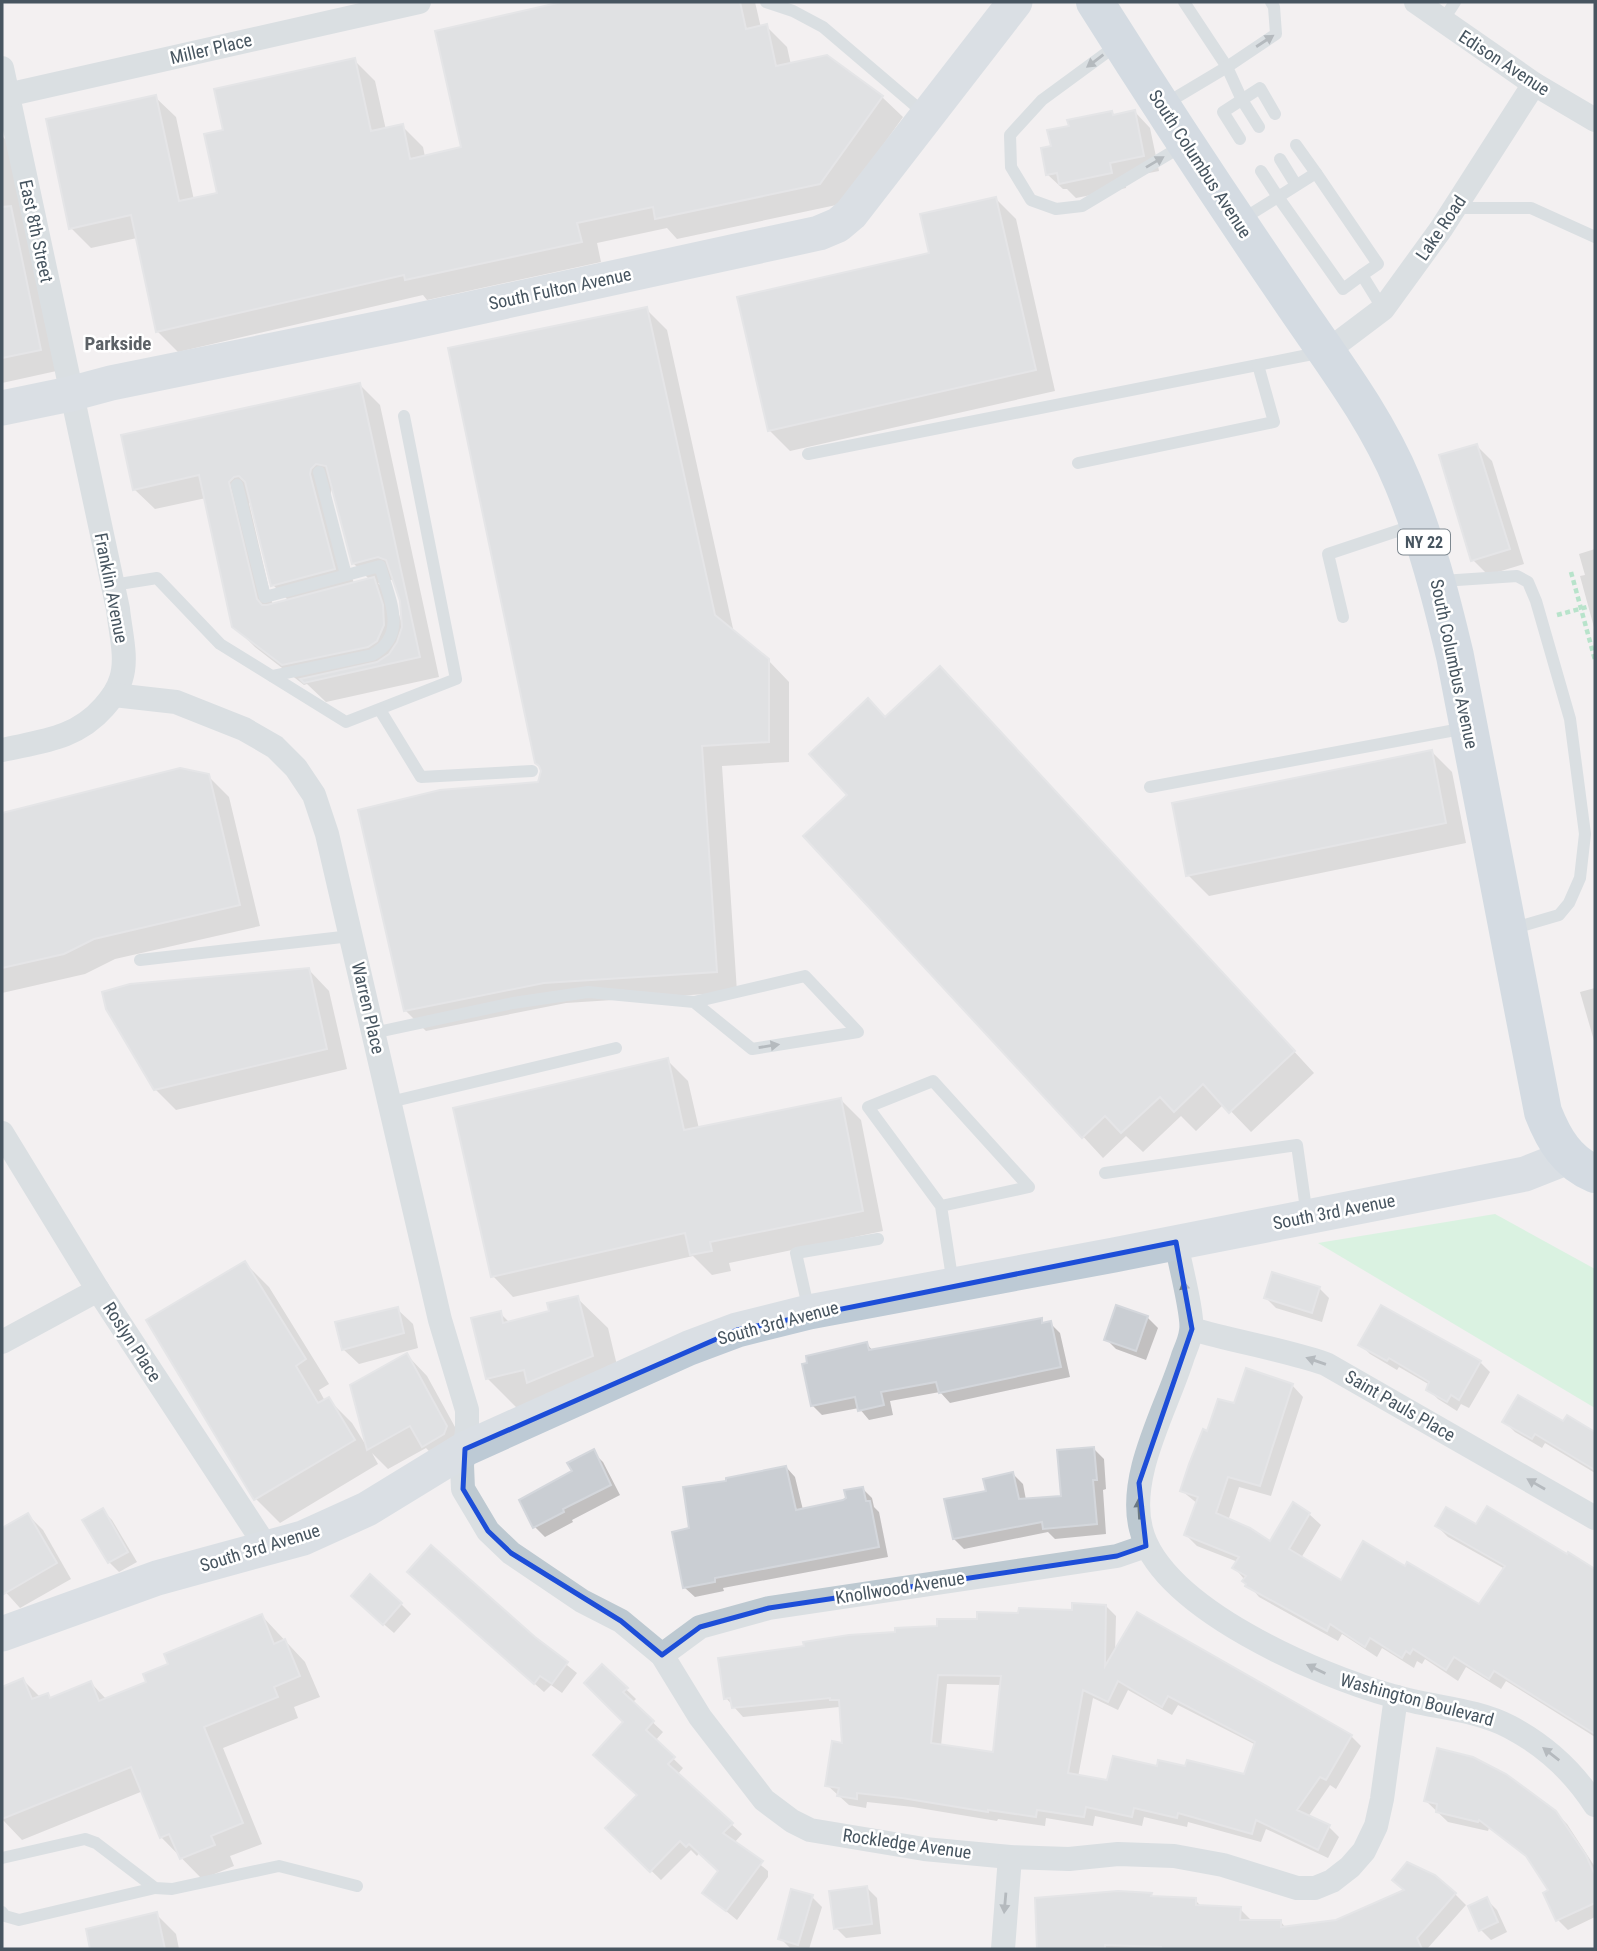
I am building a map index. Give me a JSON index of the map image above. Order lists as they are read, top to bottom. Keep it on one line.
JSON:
{"streets":{"main road":["South Columbus Avenue","NY 22"],"street":["Miller Place","Edison Avenue","Lake Road","East 8th Street","South Fulton Avenue","Franklin Avenue","Warren Place","South 3rd Avenue","Roslyn Place","Saint Pauls Place","Knollwood Avenue","Washington Boulevard","Rockledge Avenue"]},"crossings":[["Miller Place","East 8th Street"],["Edison Avenue","Lake Road"],["South Columbus Avenue","Lake Road"],["South Columbus Avenue","South 3rd Avenue"],["East 8th Street","South Fulton Avenue"],["East 8th Street","Franklin Avenue"],["South Fulton Avenue","Franklin Avenue"],["Franklin Avenue","Warren Place"],["Warren Place","South 3rd Avenue"],["Warren Place","Rockledge Avenue"],["South 3rd Avenue","Roslyn Place"],["South 3rd Avenue","Washington Boulevard"],["South 3rd Avenue","Rockledge Avenue"],["Saint Pauls Place","Washington Boulevard"],["Knollwood Avenue","Washington Boulevard"],["Knollwood Avenue","Rockledge Avenue"],["Washington Boulevard","Rockledge Avenue"]],"one_way":["Saint Pauls Place","Washington Boulevard"],"districts":["Parkside"]}
